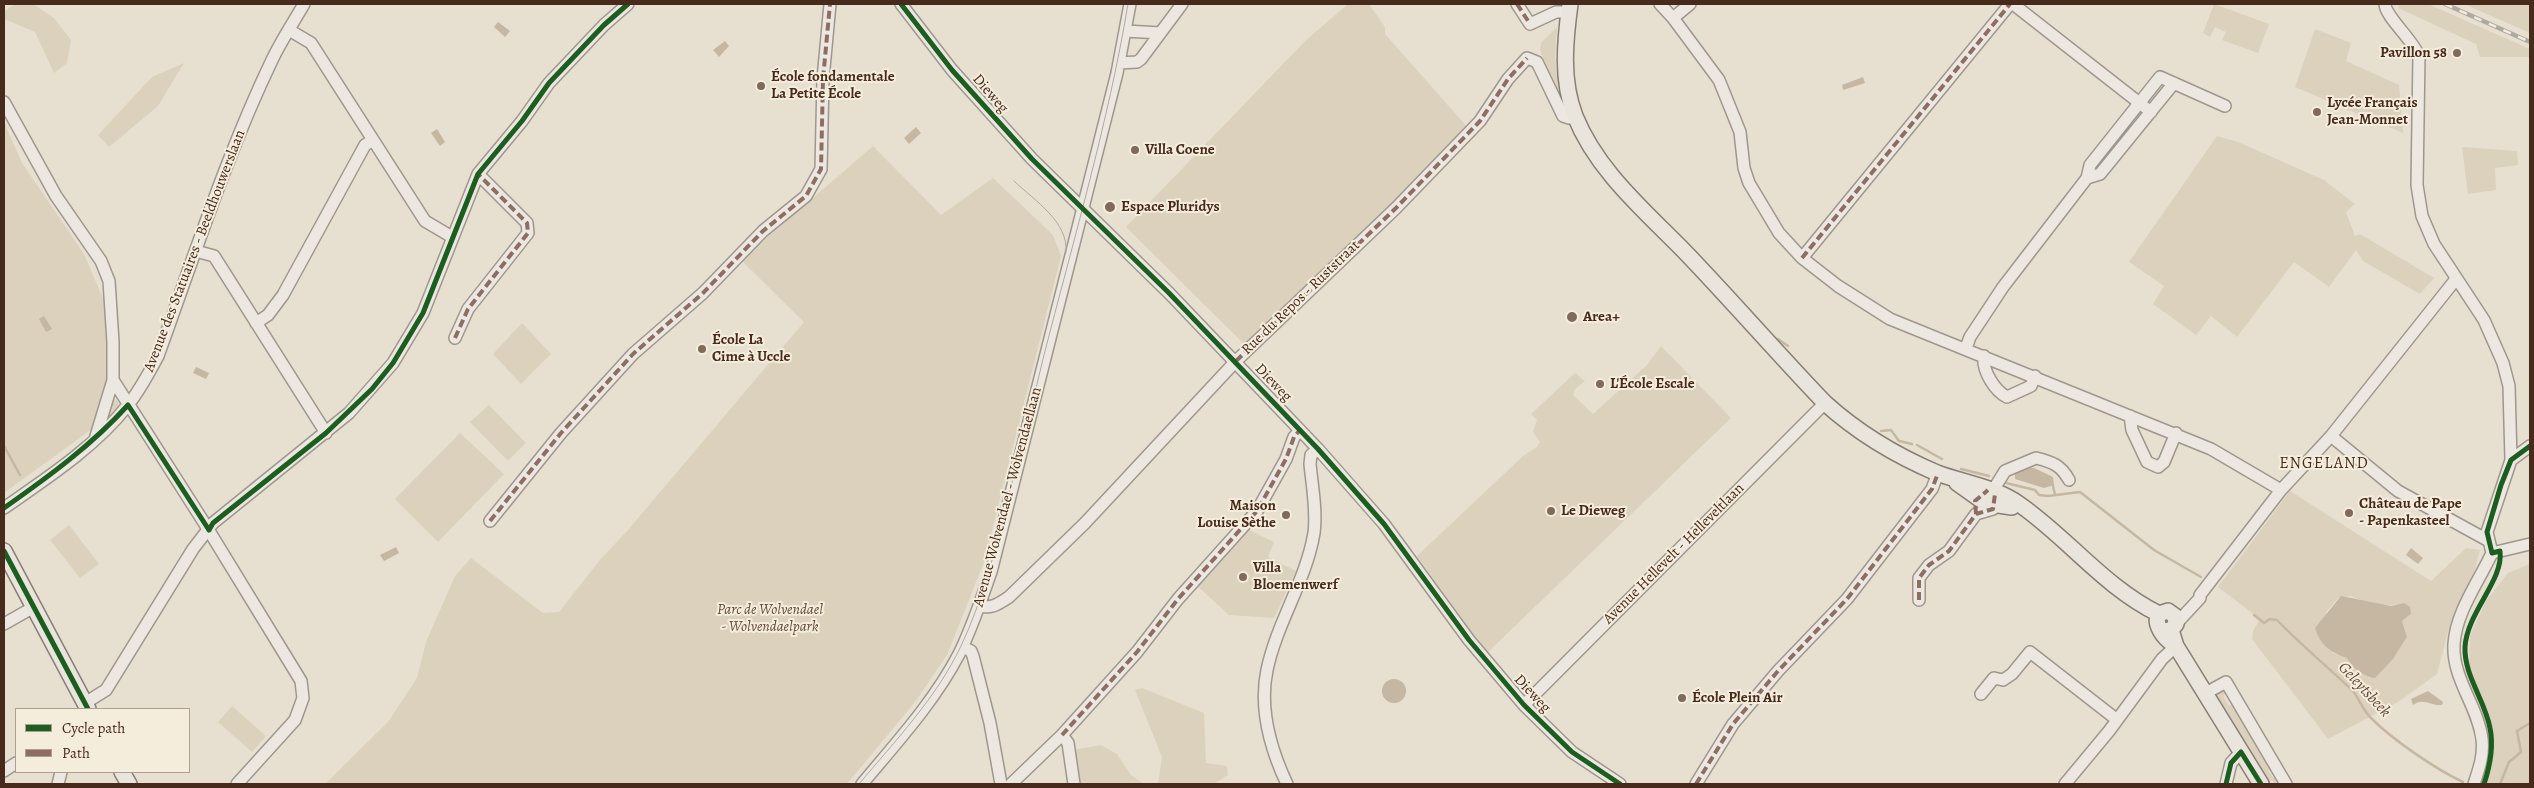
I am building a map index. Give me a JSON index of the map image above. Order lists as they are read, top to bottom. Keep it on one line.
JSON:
{"streets":{"street":["Dieweg","Avenue des Statuaires - Beeldhouwerslaan","Rue du Repos - Ruststraat","Avenue Wolvendael - Wolvendaellaan","Avenue Hellevelt - Helleveltlaan"]},"crossings":[["Dieweg","Rue du Repos - Ruststraat"],["Dieweg","Avenue Wolvendael - Wolvendaellaan"],["Dieweg","Avenue Hellevelt - Helleveltlaan"],["Rue du Repos - Ruststraat","Avenue Wolvendael - Wolvendaellaan"]],"districts":["ENGELAND"],"water":["Geleytsbeek"],"parks":["Parc de Wolvendael - Wolvendaelpark"],"places":["Pavillon 58","École fondamentale La Petite École","Lycée Français Jean-Monnet","Villa Coene","Espace Pluridys","Area+","École La Cime à Uccle","L'École Escale","Le Dieweg","Château de Pape - Papenkasteel","Maison Louise Sèthe","Villa Bloemenwerf","École Plein Air"],"legend":["Cycle path","Path"]}
